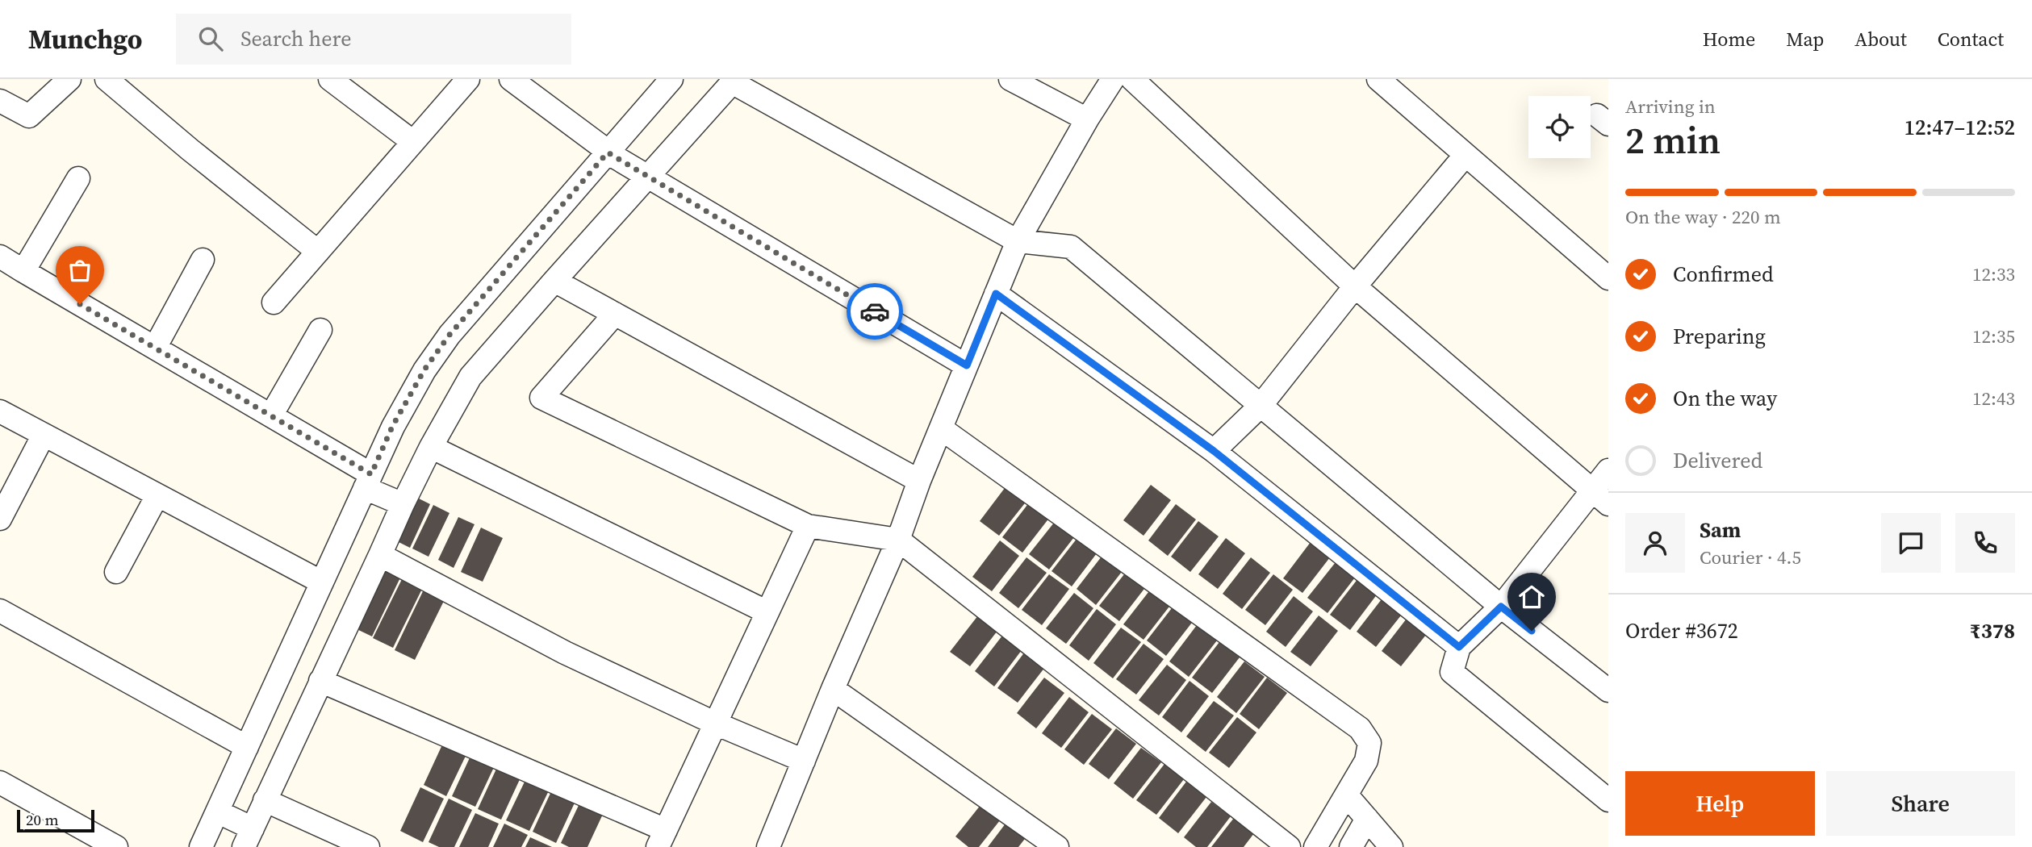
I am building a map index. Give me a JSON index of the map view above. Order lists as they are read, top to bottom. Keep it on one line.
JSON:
{"scale_bar":"20 m","page":{"header":"Munchgo","search":"Search here","nav":["Home","Map","About","Contact"],"heading":["2 min","Arriving in","12:47–12:52"],"panel":["Sam","Courier · 4.5","Order #3672","₹378"],"bar":"On the way · 220 m","list":[["Confirmed","12:33"],["Preparing","12:35"],["On the way","12:43"],"Delivered"],"buttons":["Help","Share"],"scale":"20 m"}}
